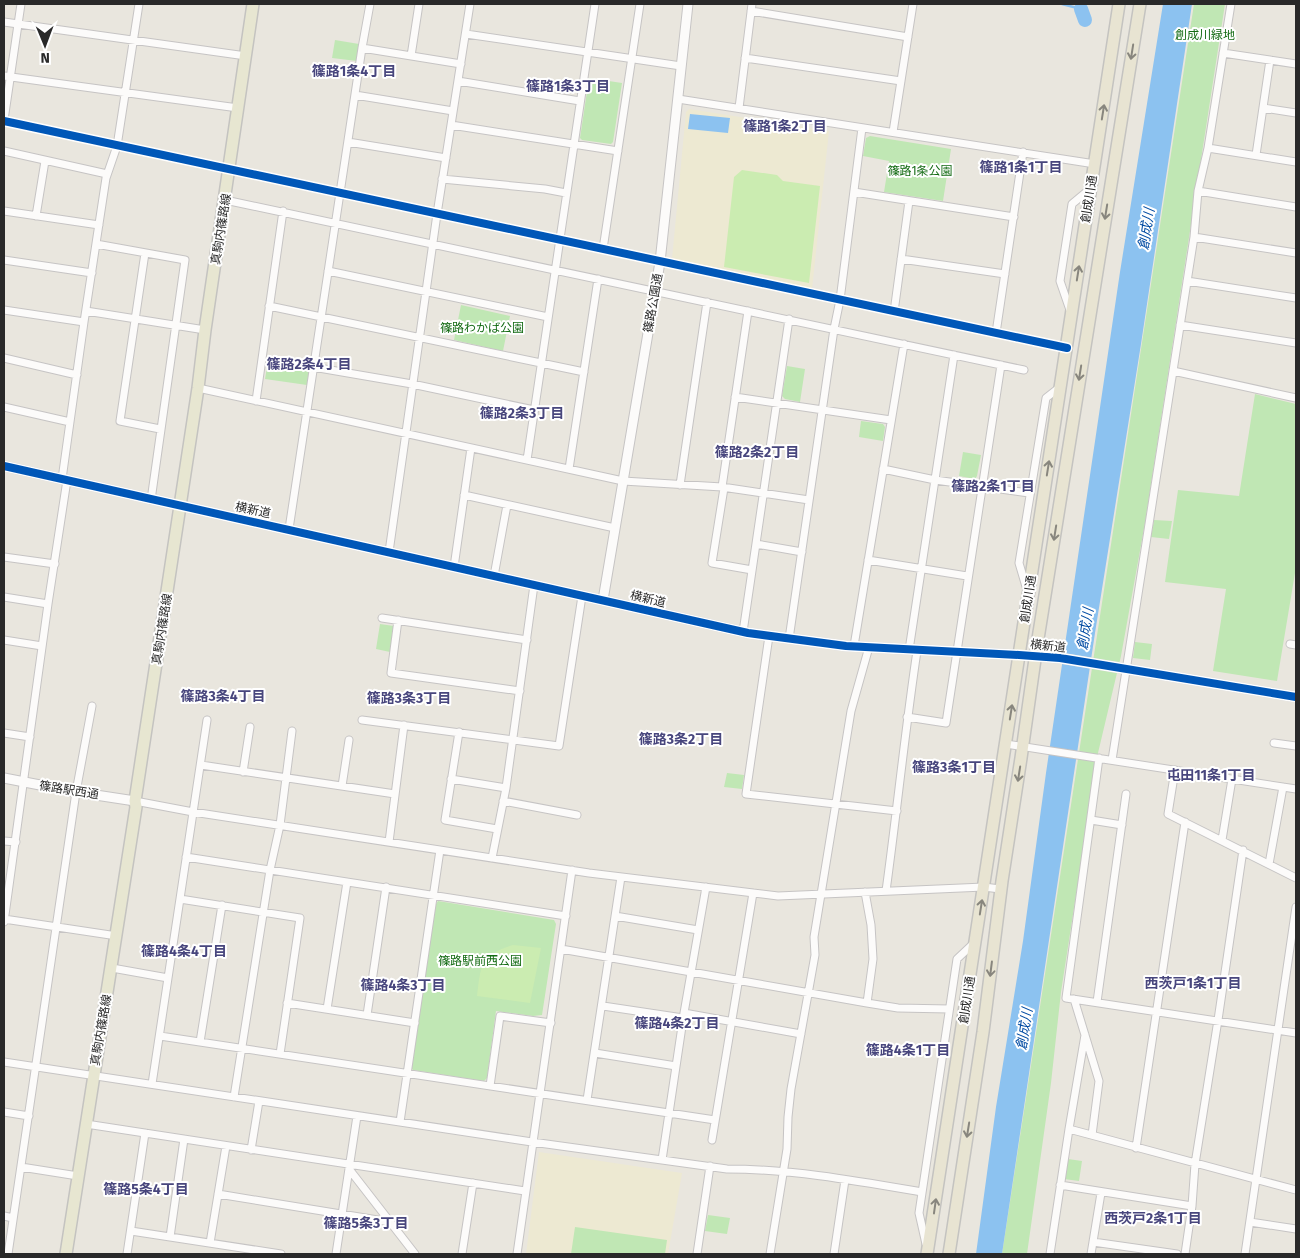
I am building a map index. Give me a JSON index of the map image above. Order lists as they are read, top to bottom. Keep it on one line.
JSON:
{"streets":{"highway":["創成川通"],"main road":["真駒内篠路線"],"street":["篠路公園通","横新道","篠路駅西通"]},"crossings":[["創成川通","横新道"],["真駒内篠路線","横新道"],["真駒内篠路線","篠路駅西通"],["篠路公園通","横新道"]],"districts":["篠路1条4丁目","篠路1条3丁目","篠路1条2丁目","篠路1条1丁目","篠路2条4丁目","篠路2条3丁目","篠路2条2丁目","篠路2条1丁目","篠路3条4丁目","篠路3条3丁目","篠路3条2丁目","篠路3条1丁目","屯田11条1丁目","篠路4条4丁目","西茨戸1条1丁目","篠路4条3丁目","篠路4条2丁目","篠路4条1丁目","篠路5条4丁目","西茨戸2条1丁目","篠路5条3丁目"],"water":["創成川"],"parks":["創成川緑地","篠路1条公園","篠路わかば公園","篠路駅前西公園"],"north":"bottom"}
